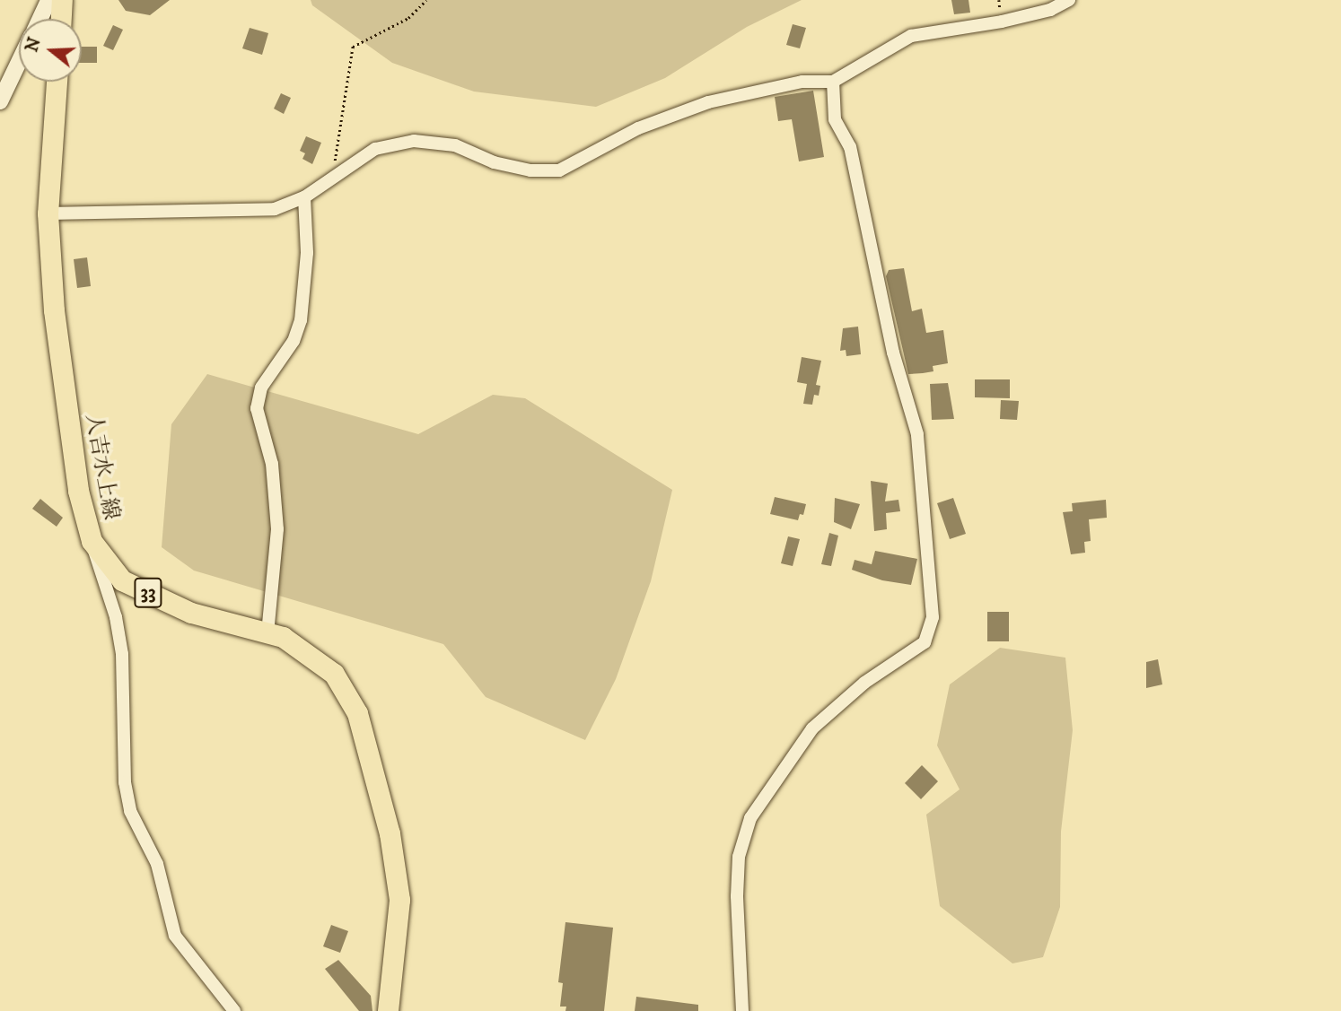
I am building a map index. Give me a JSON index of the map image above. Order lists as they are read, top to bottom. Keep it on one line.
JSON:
{"streets":{"main road":["人吉水上線","33"]},"north":"left"}
